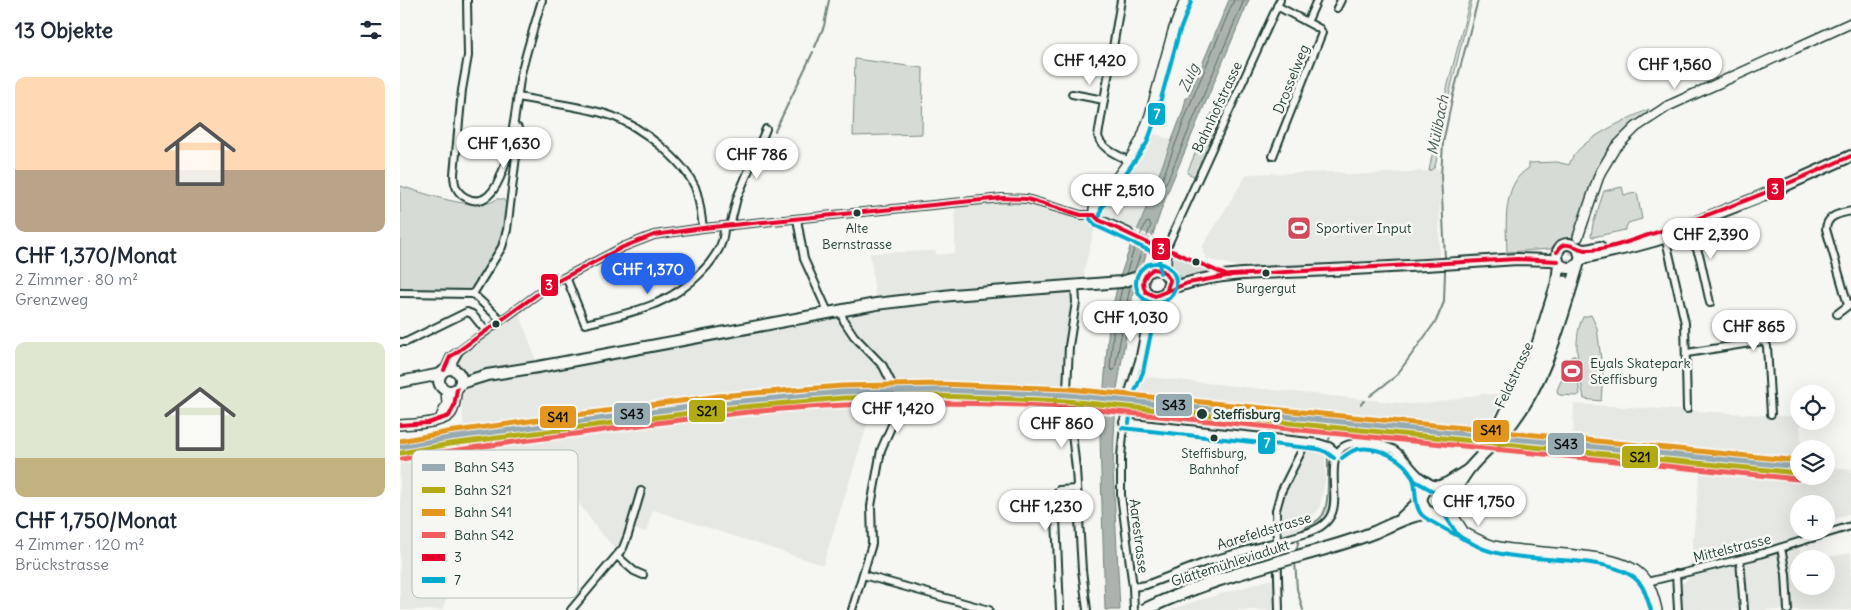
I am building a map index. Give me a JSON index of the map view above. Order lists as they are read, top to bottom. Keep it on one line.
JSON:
{"streets":{"highway":["Glättemühleviadukt"],"main road":["Feldstrasse"],"street":["Drosselweg","Bahnhofstrasse","Aarefeldstrasse","Aarestrasse","Mittelstrasse"]},"crossings":[["Drosselweg","Bahnhofstrasse"],["Aarefeldstrasse","Aarestrasse"]],"water":["Zulg","Mülibach"],"places":{"other":["Alte Bernstrasse","Burgergut","Steffisburg","Steffisburg, Bahnhof"],"sports":["Sportiver Input","Eyals Skatepark Steffisburg"]},"lines":["transit line 7","transit line 3","rail line S41","rail line S43","rail line S21","rail line S42"],"legend":["Bahn S43","Bahn S21","Bahn S41","Bahn S42","3","7"],"page":{"heading":"13 Objekte","price":["CHF 1,420","CHF 1,560","CHF 1,630","CHF 786","CHF 2,510","CHF 2,390","CHF 1,370","CHF 1,030","CHF 865","CHF 1,420","CHF 860","CHF 1,750","CHF 1,230"],"list":[{"name":"CHF 1,370/Monat","note":"2 Zimmer · 80 m² · Grenzweg"},{"name":"CHF 1,750/Monat","note":"4 Zimmer · 120 m² · Brückstrasse"}],"map_buttons":["+","−"]}}
